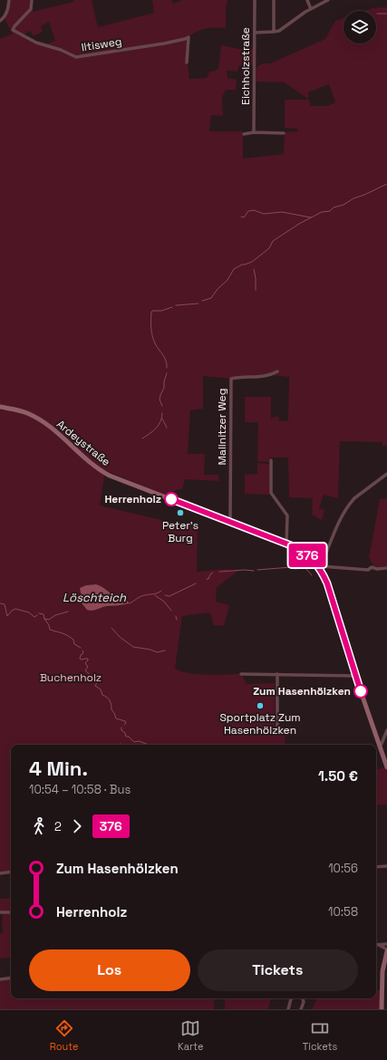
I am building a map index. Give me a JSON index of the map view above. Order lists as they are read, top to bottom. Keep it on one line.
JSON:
{"streets":{"main road":["Ardeystraße"],"street":["Iltisweg","Eichholzstraße","Mallnitzer Weg"]},"crossings":[["Mallnitzer Weg","Ardeystraße"]],"water":["Löschteich"],"parks":["Buchenholz"],"places":["Herrenholz","Peter’s Burg","Zum Hasenhölzken","Sportplatz Zum Hasenhölzken"],"lines":["bus line 376"],"page":{"on_map":"376","heading":["4 Min.","10:54 – 10:58 · Bus","1.50 €"],"legs":["2","376"],"list":[{"name":"Zum Hasenhölzken","value":"10:56"},{"name":"Herrenholz","value":"10:58"}],"buttons":["Los","Tickets"],"tabs":["Route","Karte","Tickets"]}}
